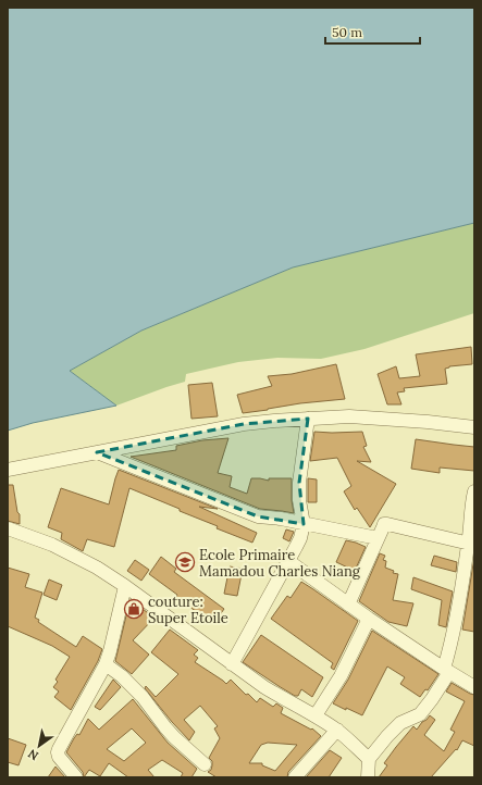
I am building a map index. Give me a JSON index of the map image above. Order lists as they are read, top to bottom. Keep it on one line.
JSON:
{"places":{"school or university":["Ecole Primaire Mamadou Charles Niang"],"shop":["couture: Super Etoile"]},"scale_bar":"50 m","north":"bottom left"}
